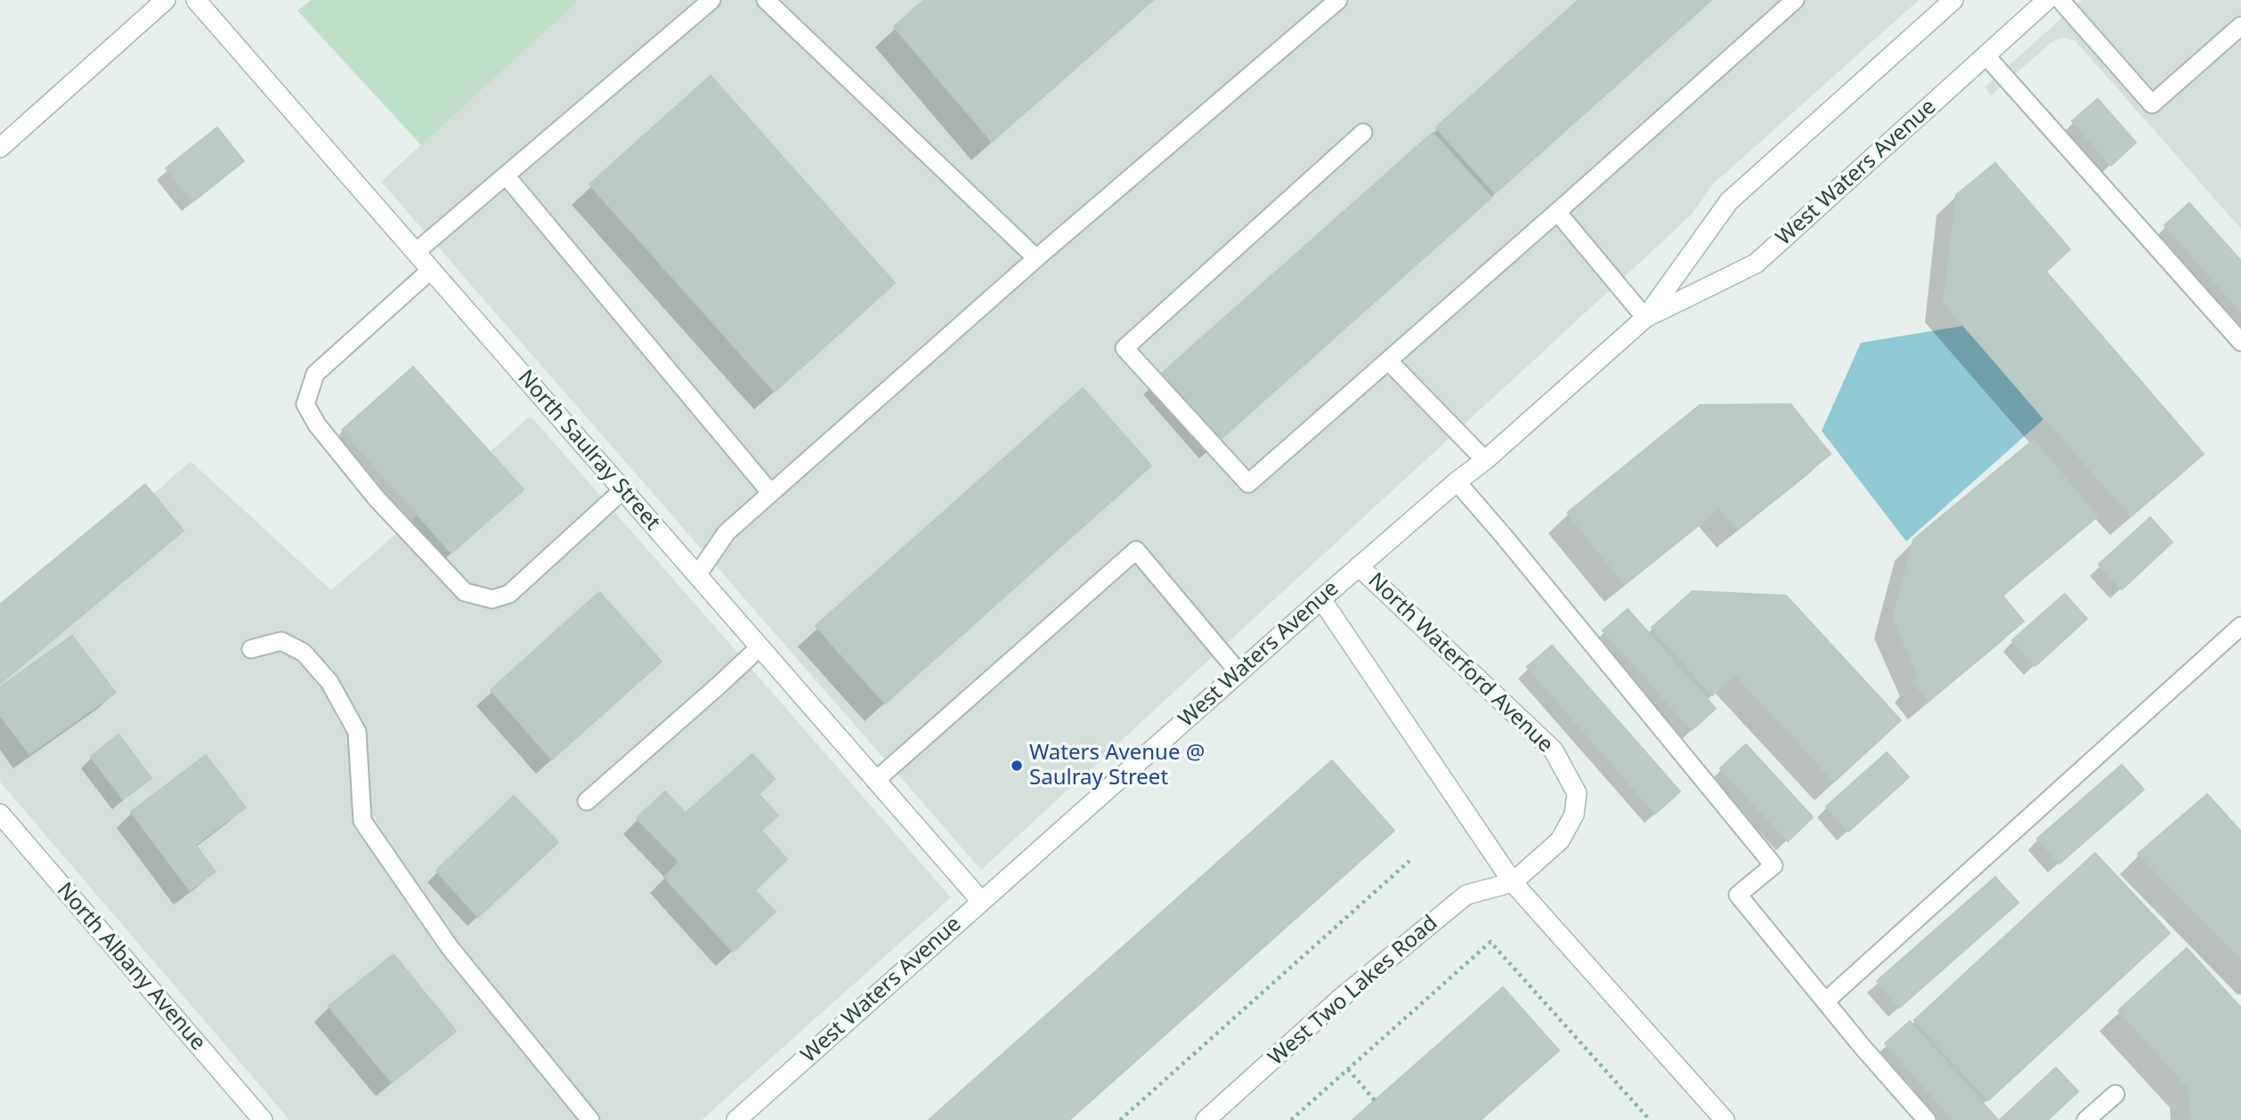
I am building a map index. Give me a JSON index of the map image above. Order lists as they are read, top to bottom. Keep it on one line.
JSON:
{"streets":{"street":["West Waters Avenue","North Saulray Street","North Waterford Avenue","North Albany Avenue","West Two Lakes Road"]},"crossings":[["West Waters Avenue","North Saulray Street"],["West Waters Avenue","North Waterford Avenue"],["North Waterford Avenue","West Two Lakes Road"]],"places":["Waters Avenue @ Saulray Street"]}
